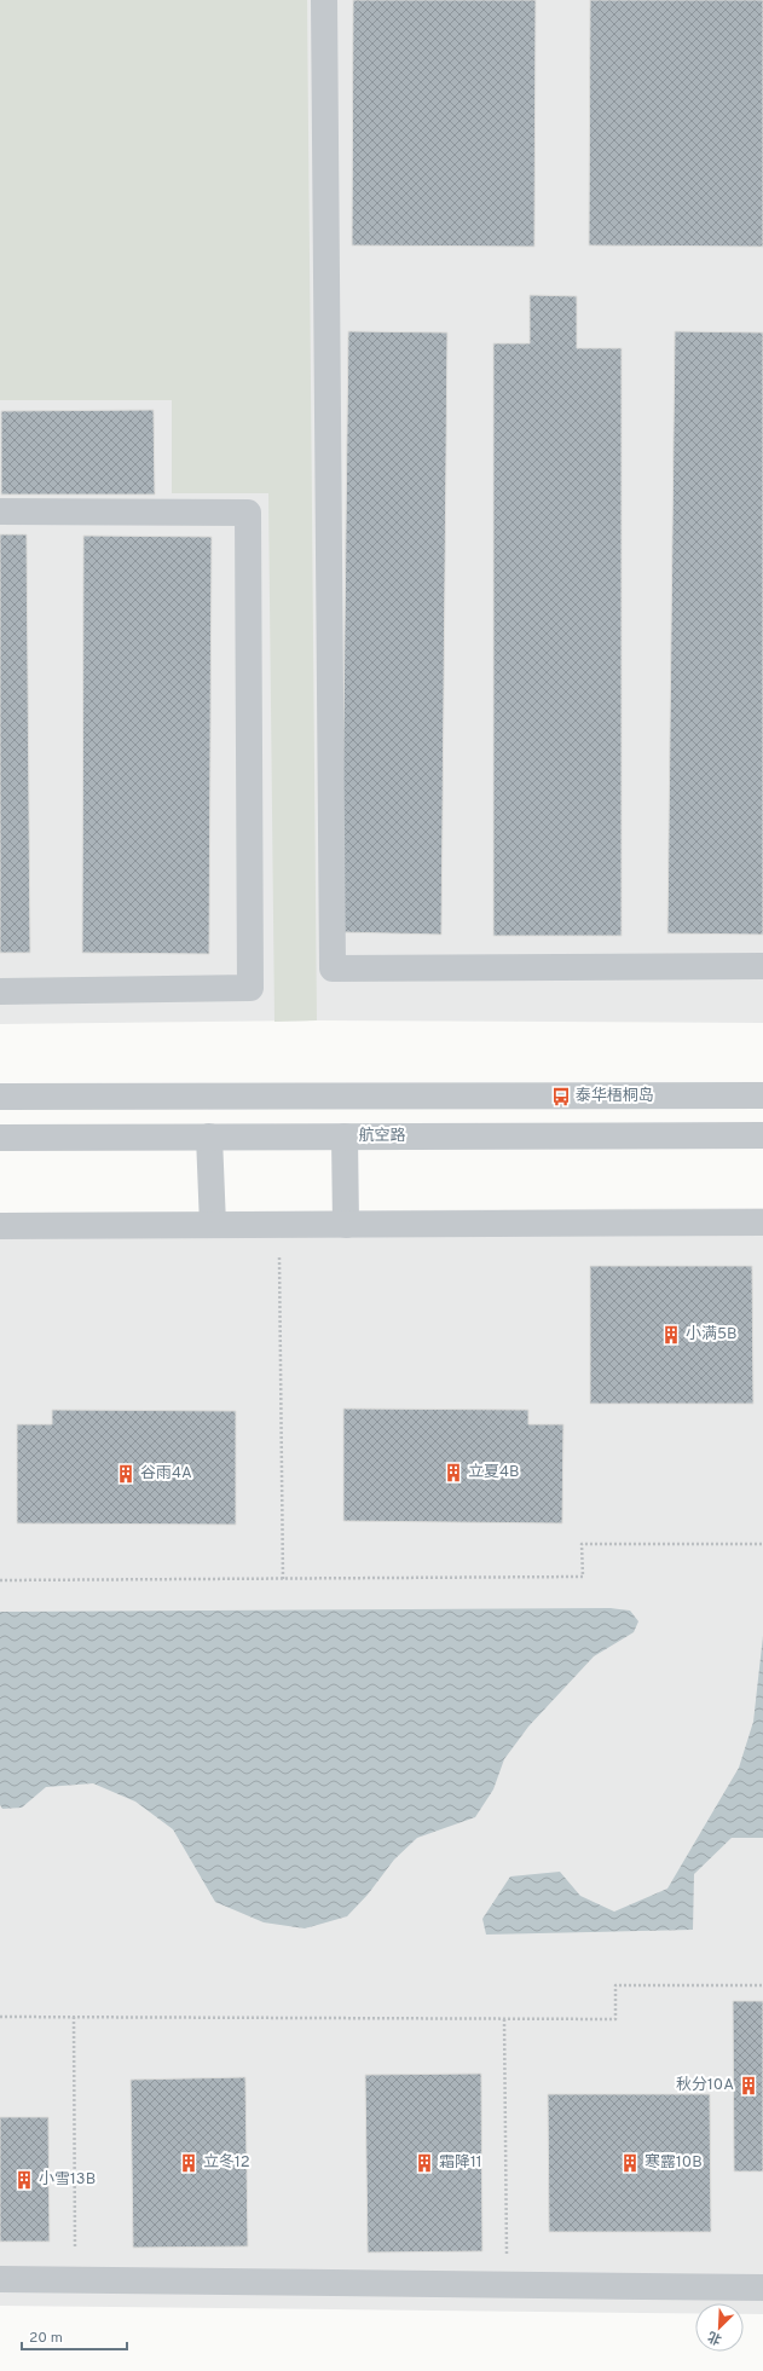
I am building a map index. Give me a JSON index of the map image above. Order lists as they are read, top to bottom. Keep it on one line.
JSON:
{"streets":{"street":["航空路"]},"places":{"bus stop":["泰华梧桐岛"],"building":["小满5B","立夏4B","谷雨4A","秋分10A","立冬12","霜降11","寒露10B","小雪13B"]},"scale_bar":"20 m","north":"bottom left"}
